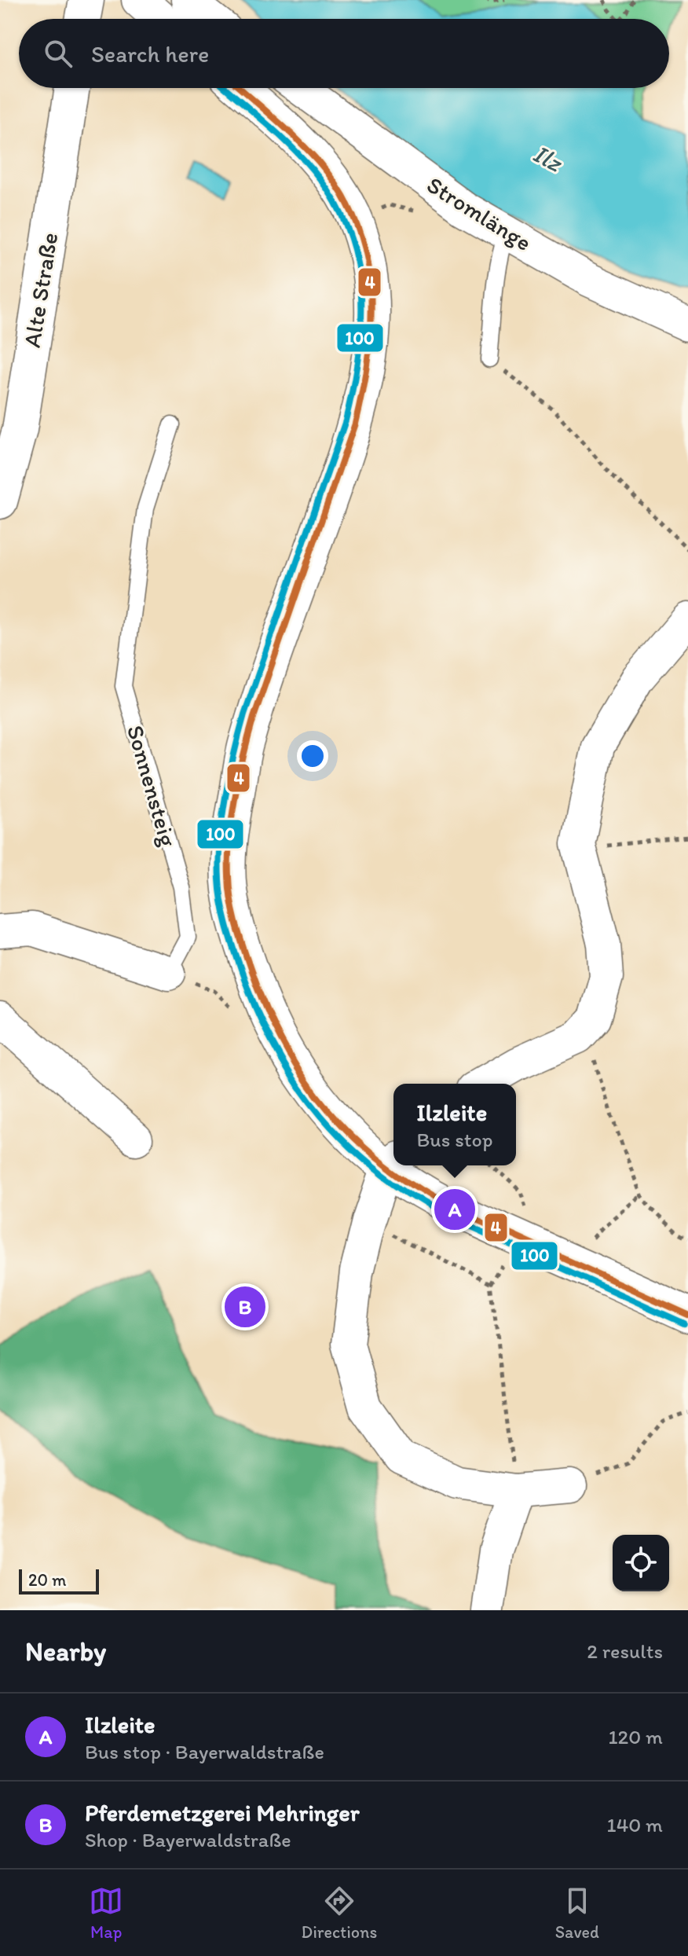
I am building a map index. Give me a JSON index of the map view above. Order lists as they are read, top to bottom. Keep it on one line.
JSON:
{"streets":{"main road":["Alte Straße"],"street":["Stromlänge"],"lane":["Sonnensteig"]},"water":["Ilz"],"lines":["transit line 4","transit line 100"],"scale_bar":"20 m","page":{"search":"Search here","popup":["Ilzleite","Bus stop"],"pins":["A","B"],"scale":"20 m","heading":["Nearby","2 results"],"list":[{"mark":"A","name":"Ilzleite","note":"Bus stop · Bayerwaldstraße","value":"120 m"},{"mark":"B","name":"Pferdemetzgerei Mehringer","note":"Shop · Bayerwaldstraße","value":"140 m"}],"nav":["Map","Directions","Saved"]}}
